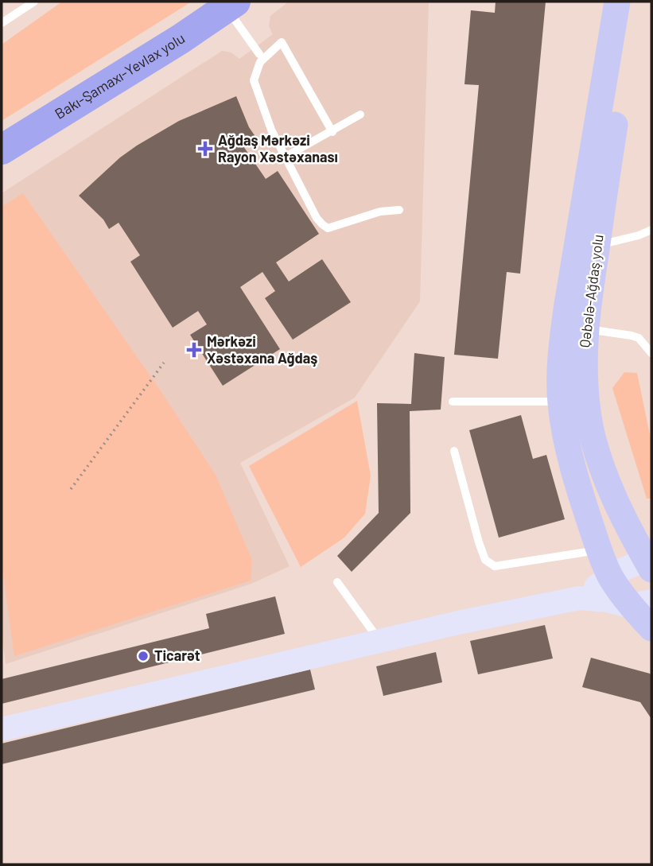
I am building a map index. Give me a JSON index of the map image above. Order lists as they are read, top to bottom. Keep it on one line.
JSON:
{"streets":{"highway":["Bakı-Şamaxı-Yevlax yolu"],"main road":["Qəbələ-Ağdaş yolu"]},"places":{"health":["Ağdaş Mərkəzi Rayon Xəstəxanası","Mərkəzi Xəstəxana Ağdaş"],"other":["Ticarət"]}}
